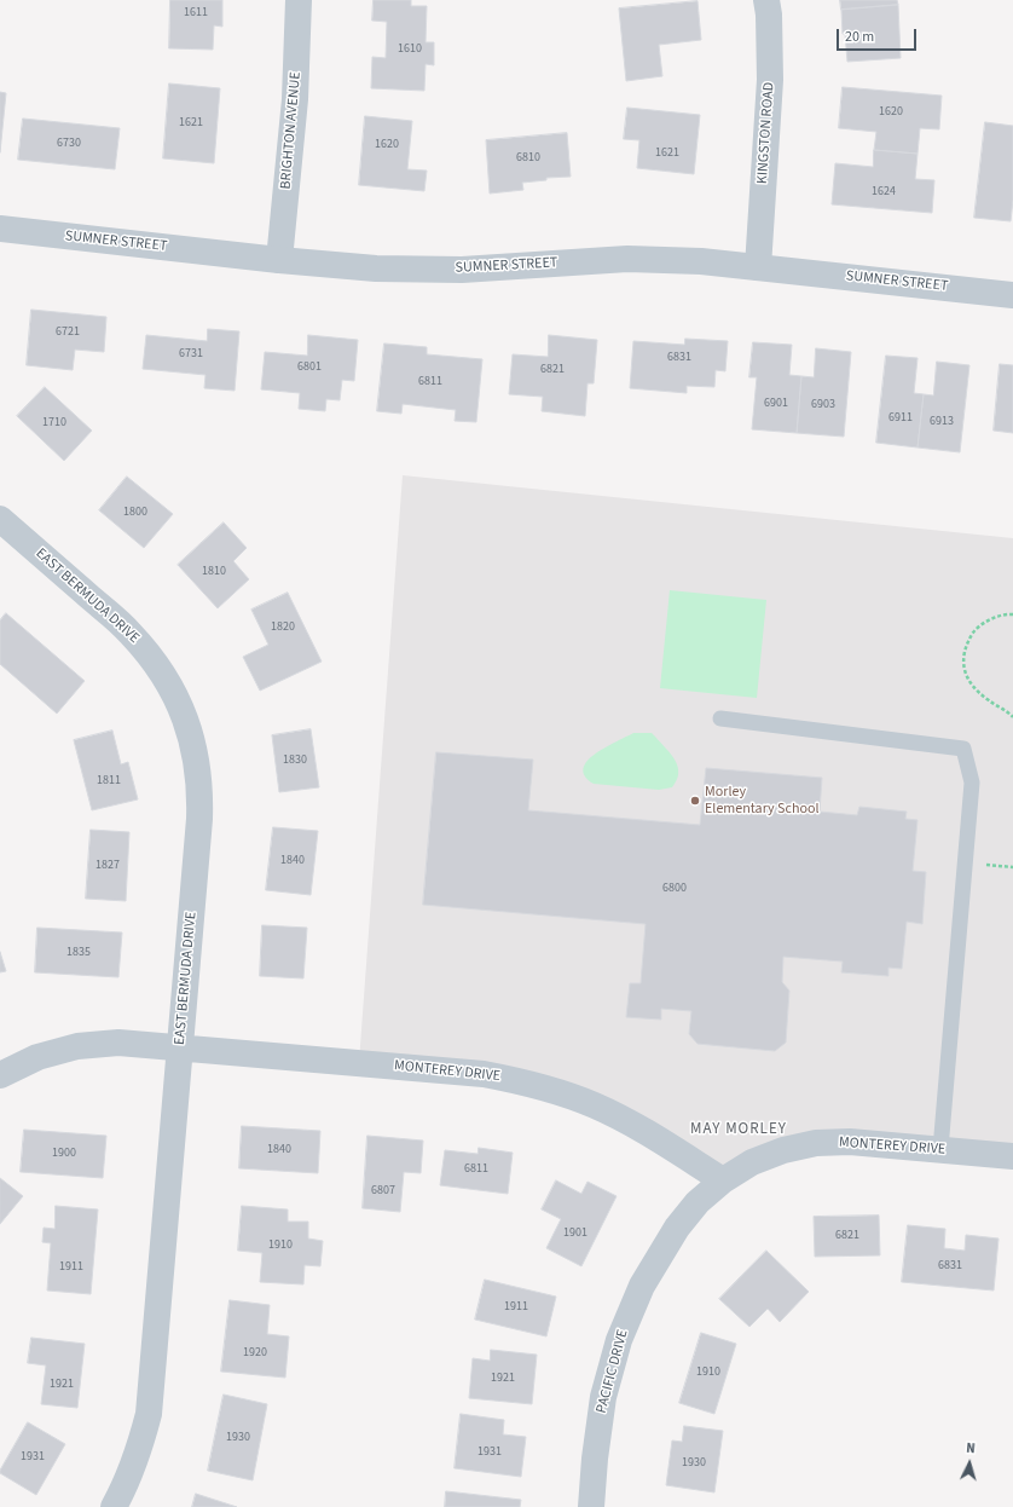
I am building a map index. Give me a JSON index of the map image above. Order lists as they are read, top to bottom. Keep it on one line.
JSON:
{"streets":{"street":["BRIGHTON AVENUE","KINGSTON ROAD","SUMNER STREET","EAST BERMUDA DRIVE","MONTEREY DRIVE","PACIFIC DRIVE"]},"crossings":[["BRIGHTON AVENUE","SUMNER STREET"],["KINGSTON ROAD","SUMNER STREET"],["EAST BERMUDA DRIVE","MONTEREY DRIVE"],["MONTEREY DRIVE","PACIFIC DRIVE"]],"districts":["MAY MORLEY"],"places":["Morley Elementary School"],"house_numbers":["1611","1610","1620","1621","6730","1620","1621","6810","1624","6721","6731","6831","6801","6821","6811","6901","6903","6911","6913","1710","1800","1810","1820","1830","1811","1840","1827","6800","1835","1840","1900","6811","6807","1901","6821","1910","6831","1911","1911","1920","1910","1921","1921","1930","1931","1931","1930"],"scale_bar":"20 m","north":"top"}
